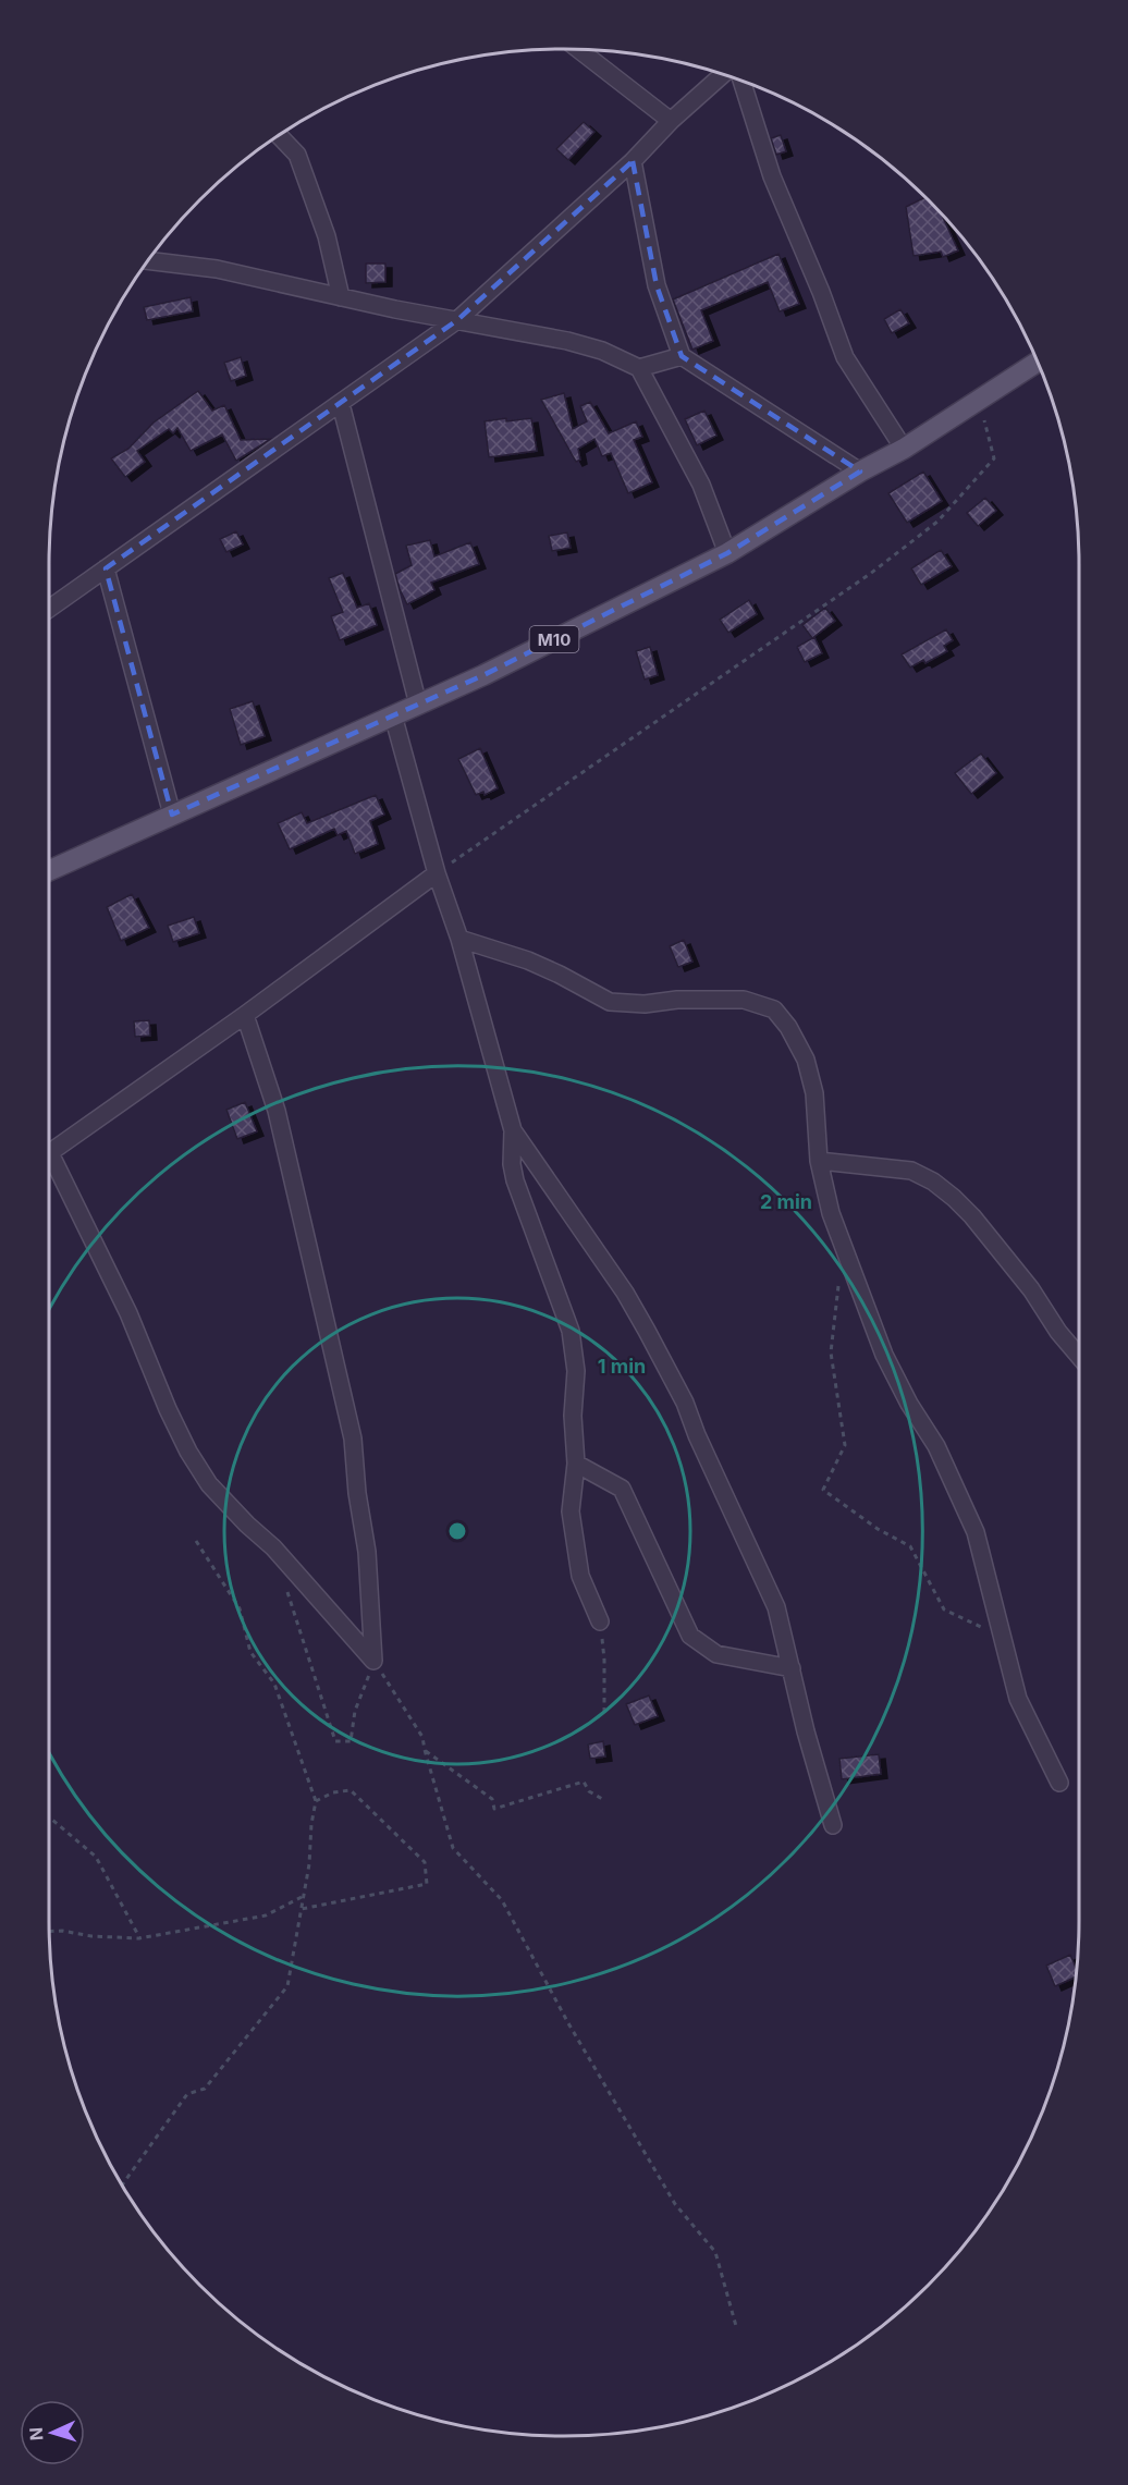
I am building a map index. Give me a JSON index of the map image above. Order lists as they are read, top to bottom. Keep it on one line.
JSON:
{"streets":{"main road":["M10"]},"north":"left","rings":["2 min","1 min"]}
